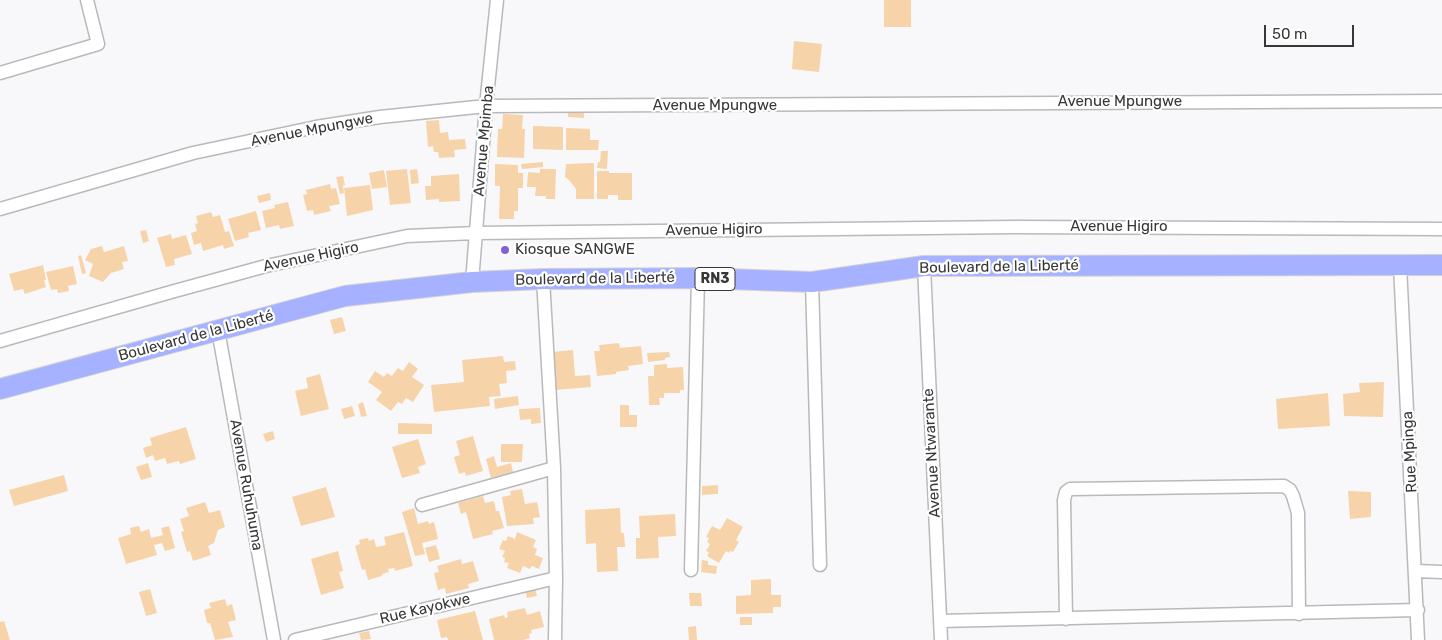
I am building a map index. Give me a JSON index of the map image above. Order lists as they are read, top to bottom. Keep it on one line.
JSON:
{"streets":{"highway":["Boulevard de la Liberté","RN3"],"street":["Avenue Mpungwe","Avenue Mpimba","Avenue Higiro","Rue Mpinga","Avenue Ntwarante","Avenue Ruhuhuma","Rue Kayokwe"]},"crossings":[["Avenue Mpungwe","Avenue Mpimba"],["Avenue Mpimba","Avenue Higiro"],["Avenue Mpimba","Boulevard de la Liberté"],["Boulevard de la Liberté","Rue Mpinga"],["Boulevard de la Liberté","Avenue Ntwarante"],["Boulevard de la Liberté","Avenue Ruhuhuma"]],"places":["Kiosque SANGWE"],"scale_bar":"50 m"}
